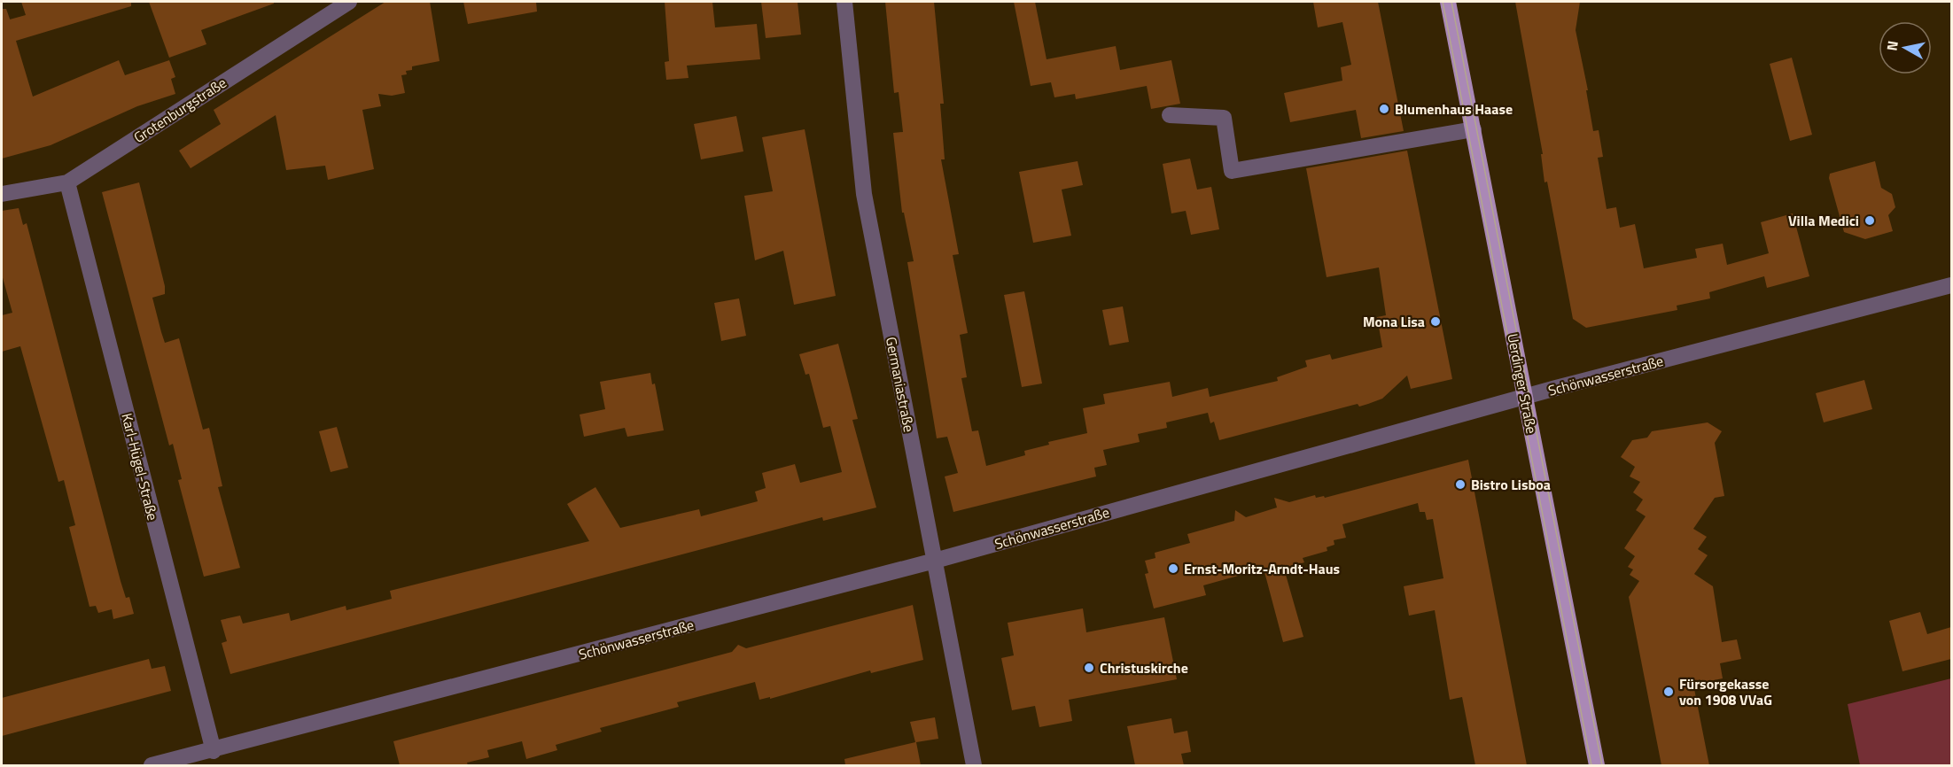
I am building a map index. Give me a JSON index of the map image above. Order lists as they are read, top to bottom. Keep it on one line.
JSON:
{"streets":{"main road":["Uerdinger Straße"],"street":["Grotenburgstraße","Schönwasserstraße","Germaniastraße","Karl-Hügel-Straße"]},"crossings":[["Grotenburgstraße","Karl-Hügel-Straße"],["Schönwasserstraße","Uerdinger Straße"],["Schönwasserstraße","Germaniastraße"],["Schönwasserstraße","Karl-Hügel-Straße"]],"places":["Blumenhaus Haase","Villa Medici","Mona Lisa","Bistro Lisboa","Ernst-Moritz-Arndt-Haus","Christuskirche","Fürsorgekasse von 1908 VVaG"],"north":"left"}
